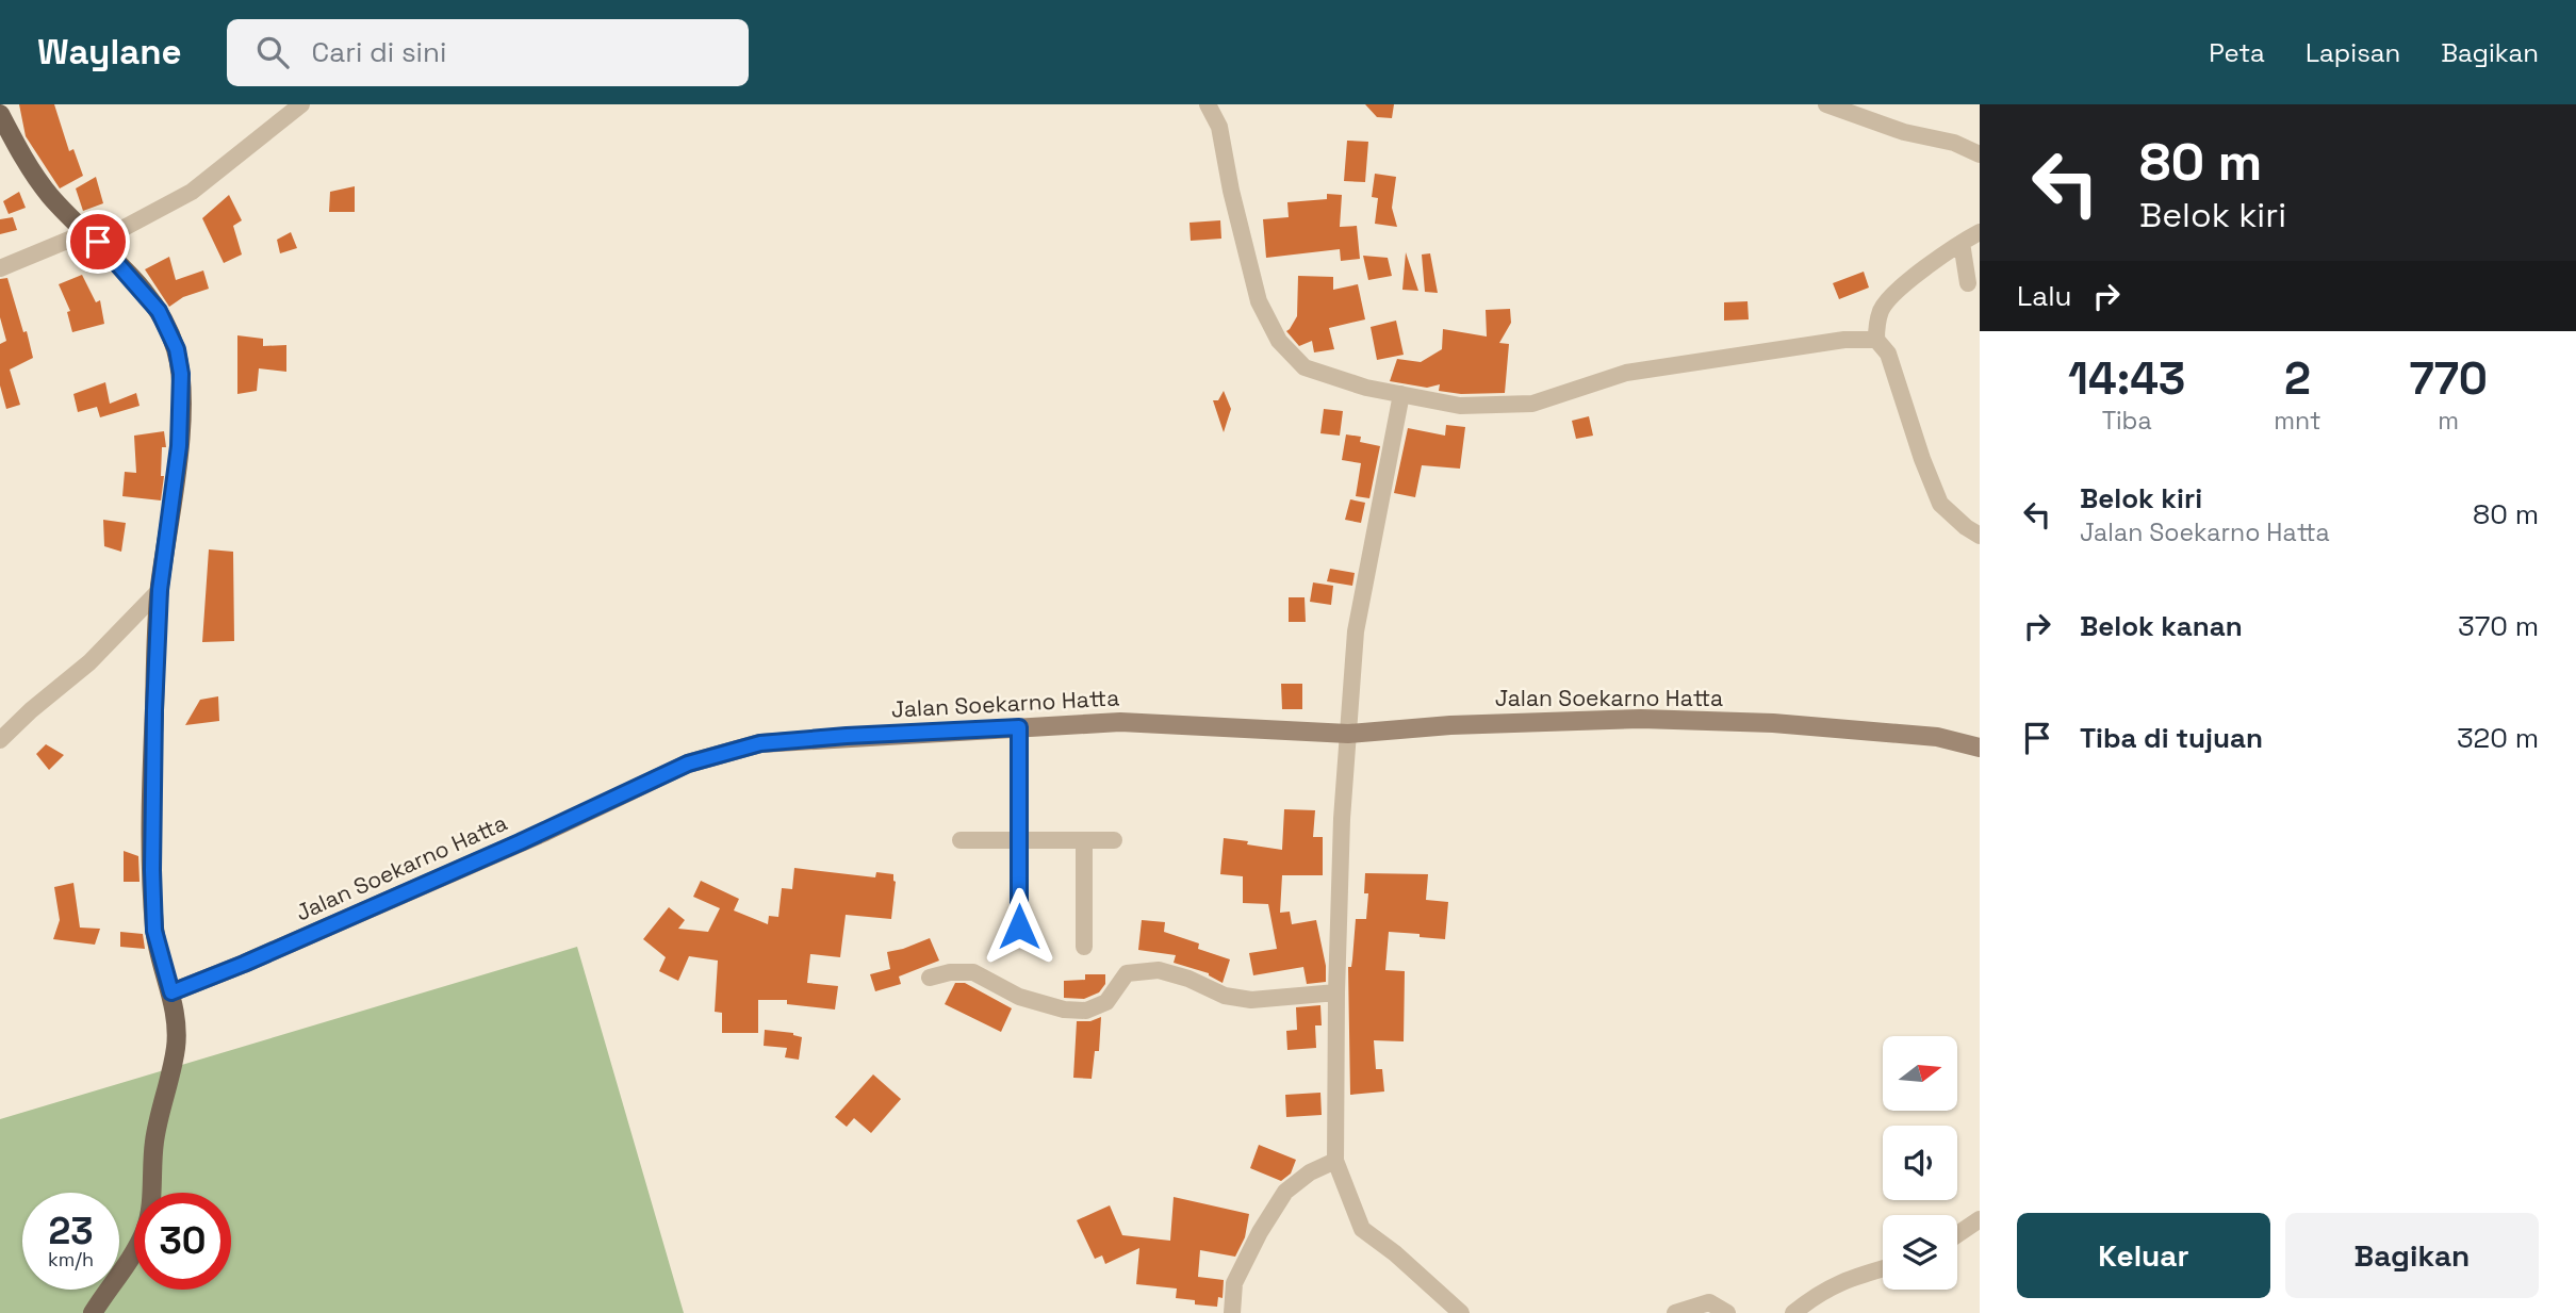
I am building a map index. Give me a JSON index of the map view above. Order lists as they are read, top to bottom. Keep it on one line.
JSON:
{"streets":{"street":["Jalan Soekarno Hatta"]},"north":"right","page":{"header":"Waylane","search":"Cari di sini","nav":["Peta","Lapisan","Bagikan"],"turn":["80 m","Belok kiri"],"then":"Lalu","eta":["14:43","Tiba","2","mnt","770","m"],"list":[{"name":"Belok kiri","note":"Jalan Soekarno Hatta","value":"80 m"},{"name":"Belok kanan","value":"370 m"},{"name":"Tiba di tujuan","value":"320 m"}],"speed":"23 km/h","limit":"30","buttons":["Keluar","Bagikan"]}}
